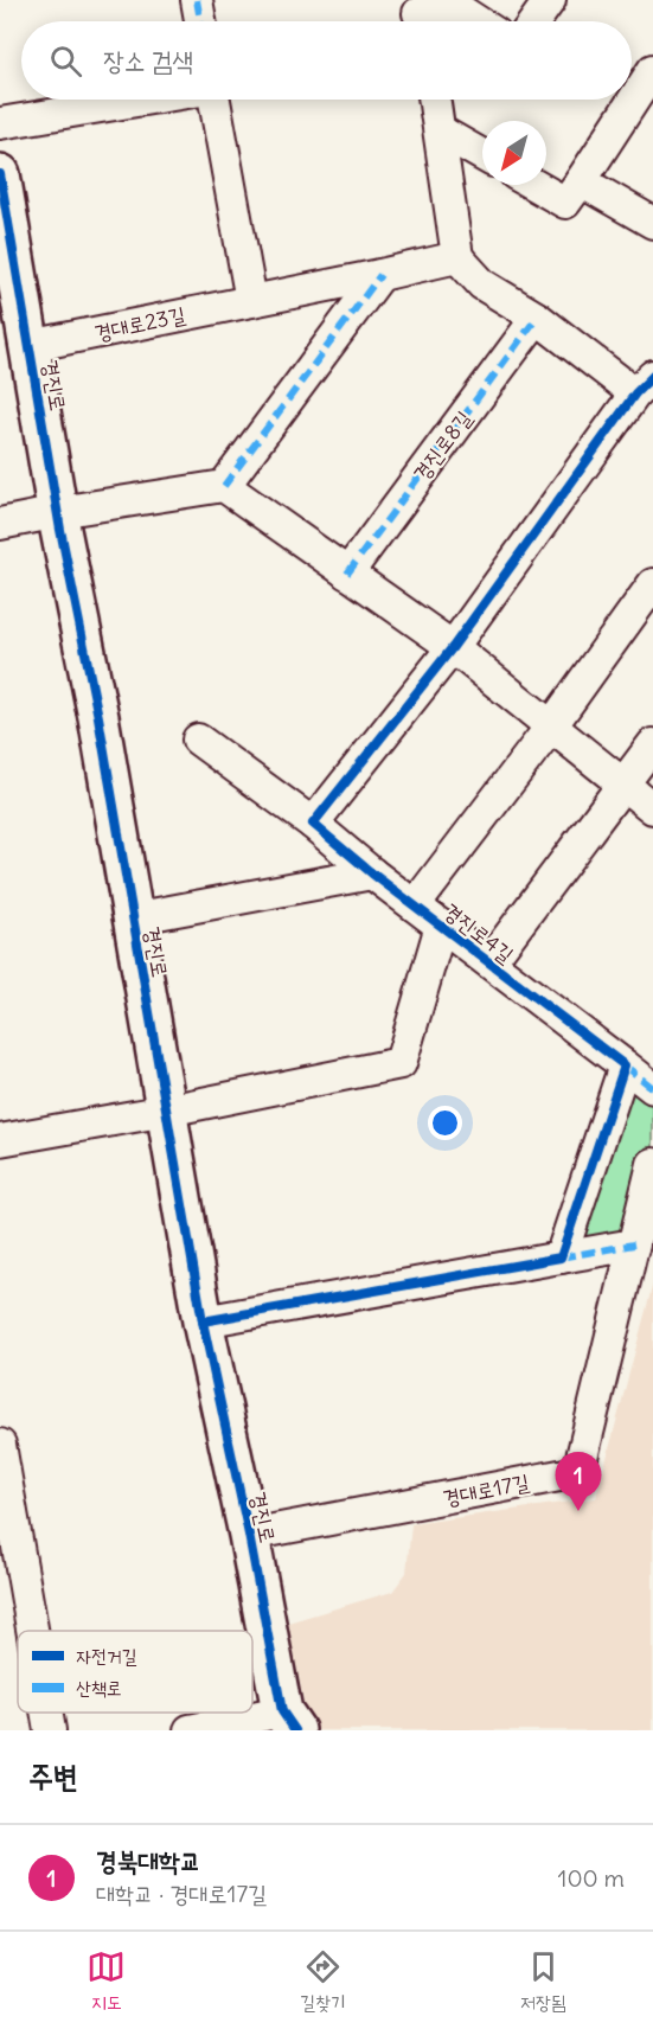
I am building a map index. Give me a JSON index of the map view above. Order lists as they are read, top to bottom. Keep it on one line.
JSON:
{"streets":{"street":["경대로23길","경진로","경진로8길","경진로4길","경대로17길"]},"crossings":[["경대로23길","경진로"],["경진로","경진로4길"],["경진로","경대로17길"]],"legend":["자전거길","산책로"],"north":"bottom left","page":{"search":"장소 검색","pins":"1","heading":"주변","list":[{"mark":"1","name":"경북대학교","note":"대학교 · 경대로17길","value":"100 m"}],"nav":["지도","길찾기","저장됨"]}}
